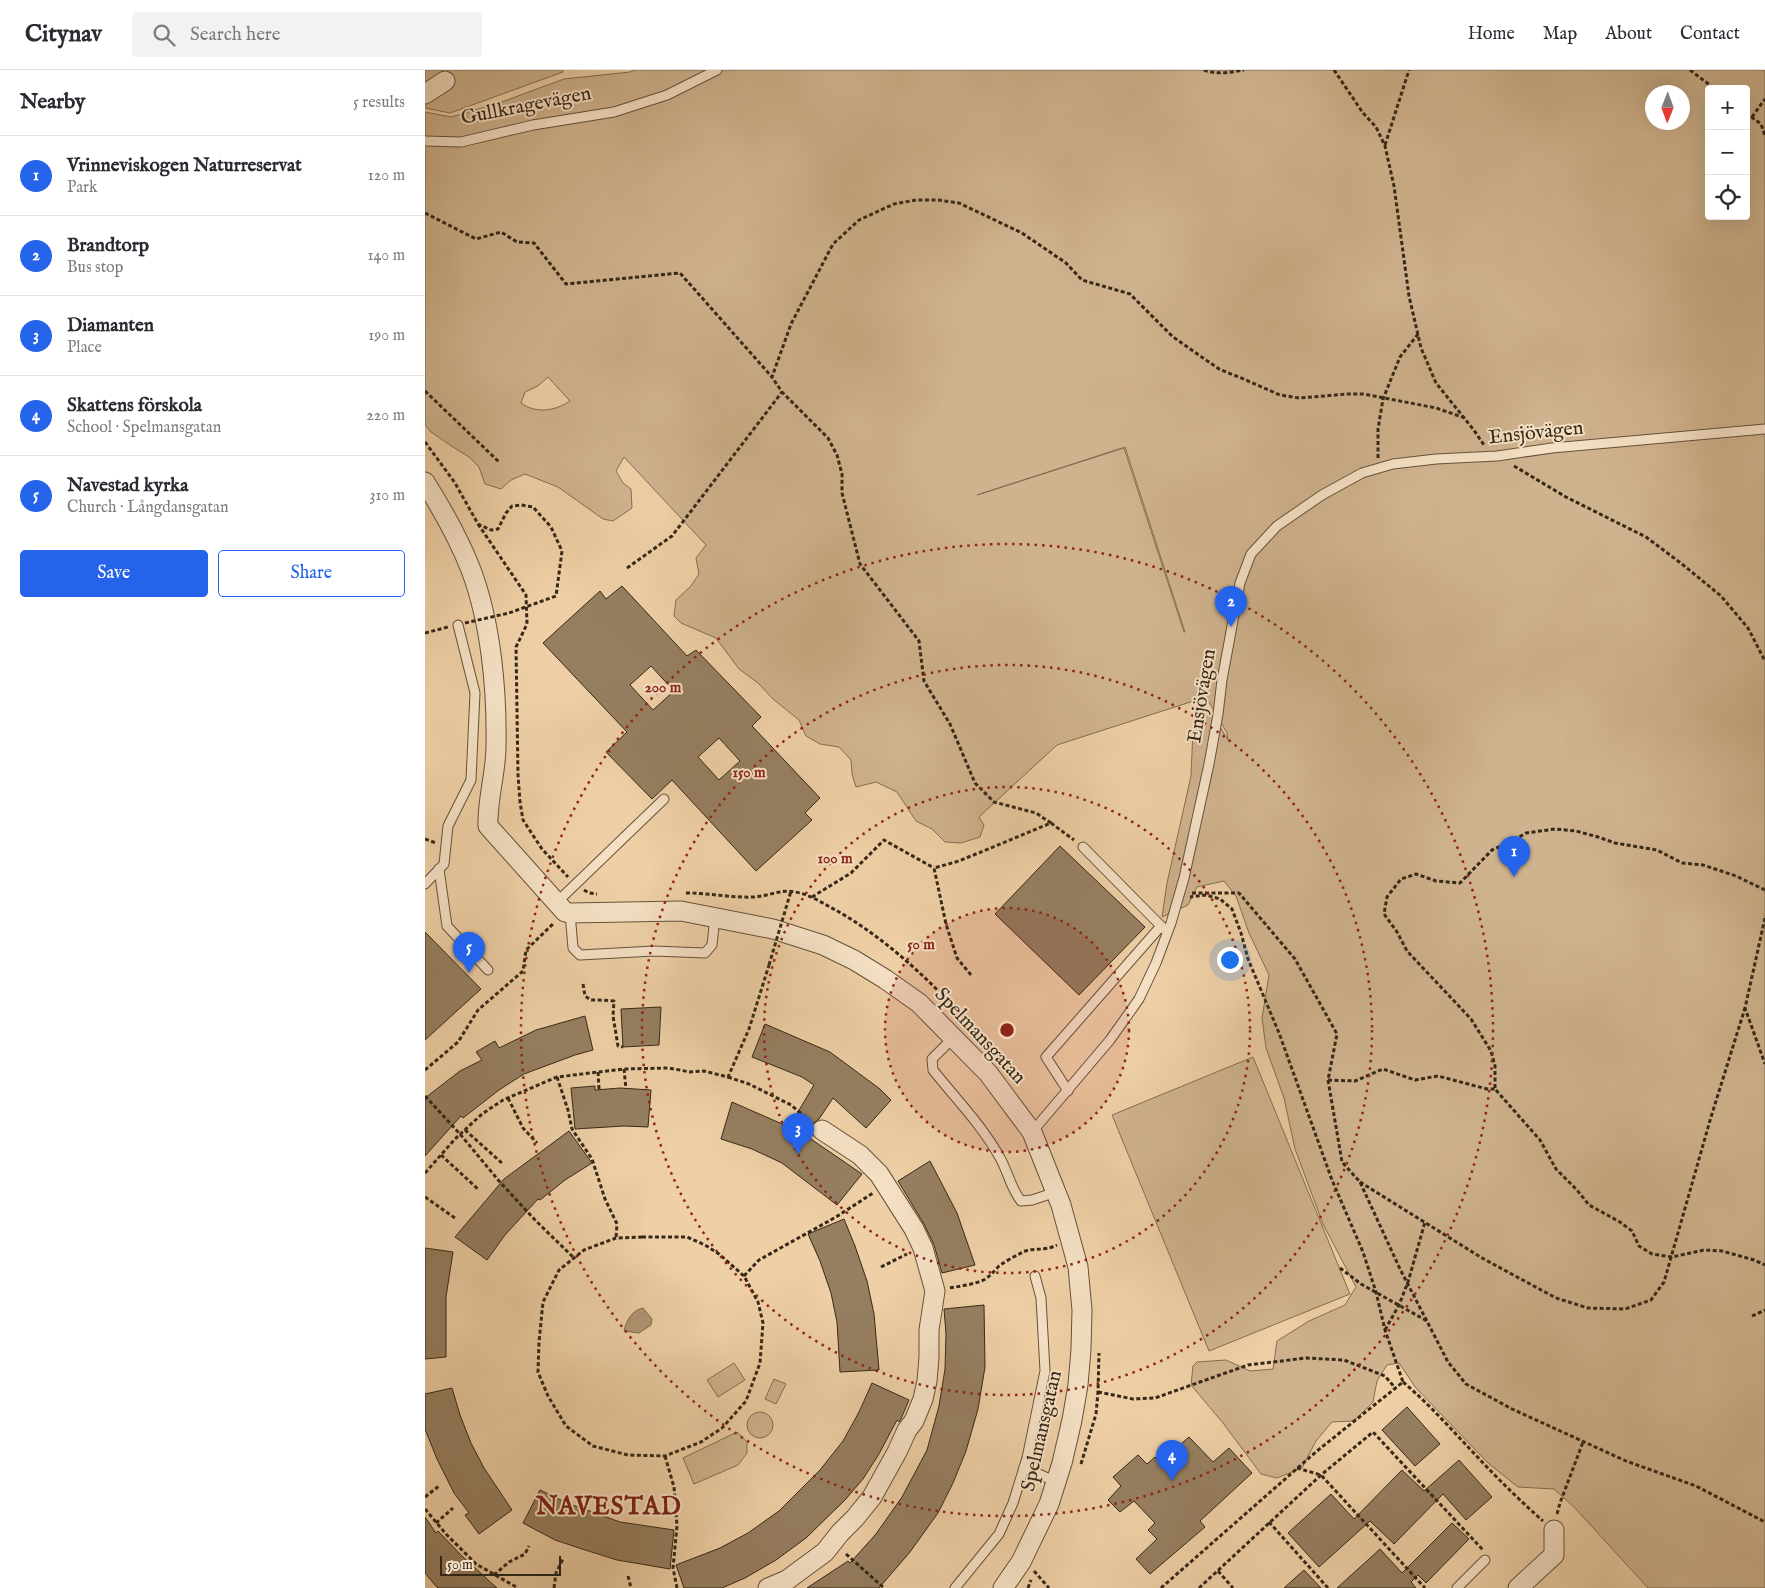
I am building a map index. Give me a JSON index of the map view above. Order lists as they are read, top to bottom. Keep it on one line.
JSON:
{"streets":{"street":["Gullkragevägen","Spelmansgatan"],"lane":["Ensjövägen"]},"crossings":[["Ensjövägen","Spelmansgatan"]],"districts":["NAVESTAD"],"scale_bar":"50 m","north":"bottom","page":{"header":"Citynav","search":"Search here","nav":["Home","Map","About","Contact"],"heading":["Nearby","5 results"],"map_buttons":["+","−"],"list":[{"mark":"1","name":"Vrinneviskogen Naturreservat","note":"Park","value":"120 m"},{"mark":"2","name":"Brandtorp","note":"Bus stop","value":"140 m"},{"mark":"3","name":"Diamanten","note":"Place","value":"190 m"},{"mark":"4","name":"Skattens förskola","note":"School · Spelmansgatan","value":"220 m"},{"mark":"5","name":"Navestad kyrka","note":"Church · Långdansgatan","value":"310 m"}],"buttons":["Save","Share"],"pins":["2","1","5","3","4"],"scale":"50 m"},"rings":["200 m","150 m","100 m","50 m"]}
